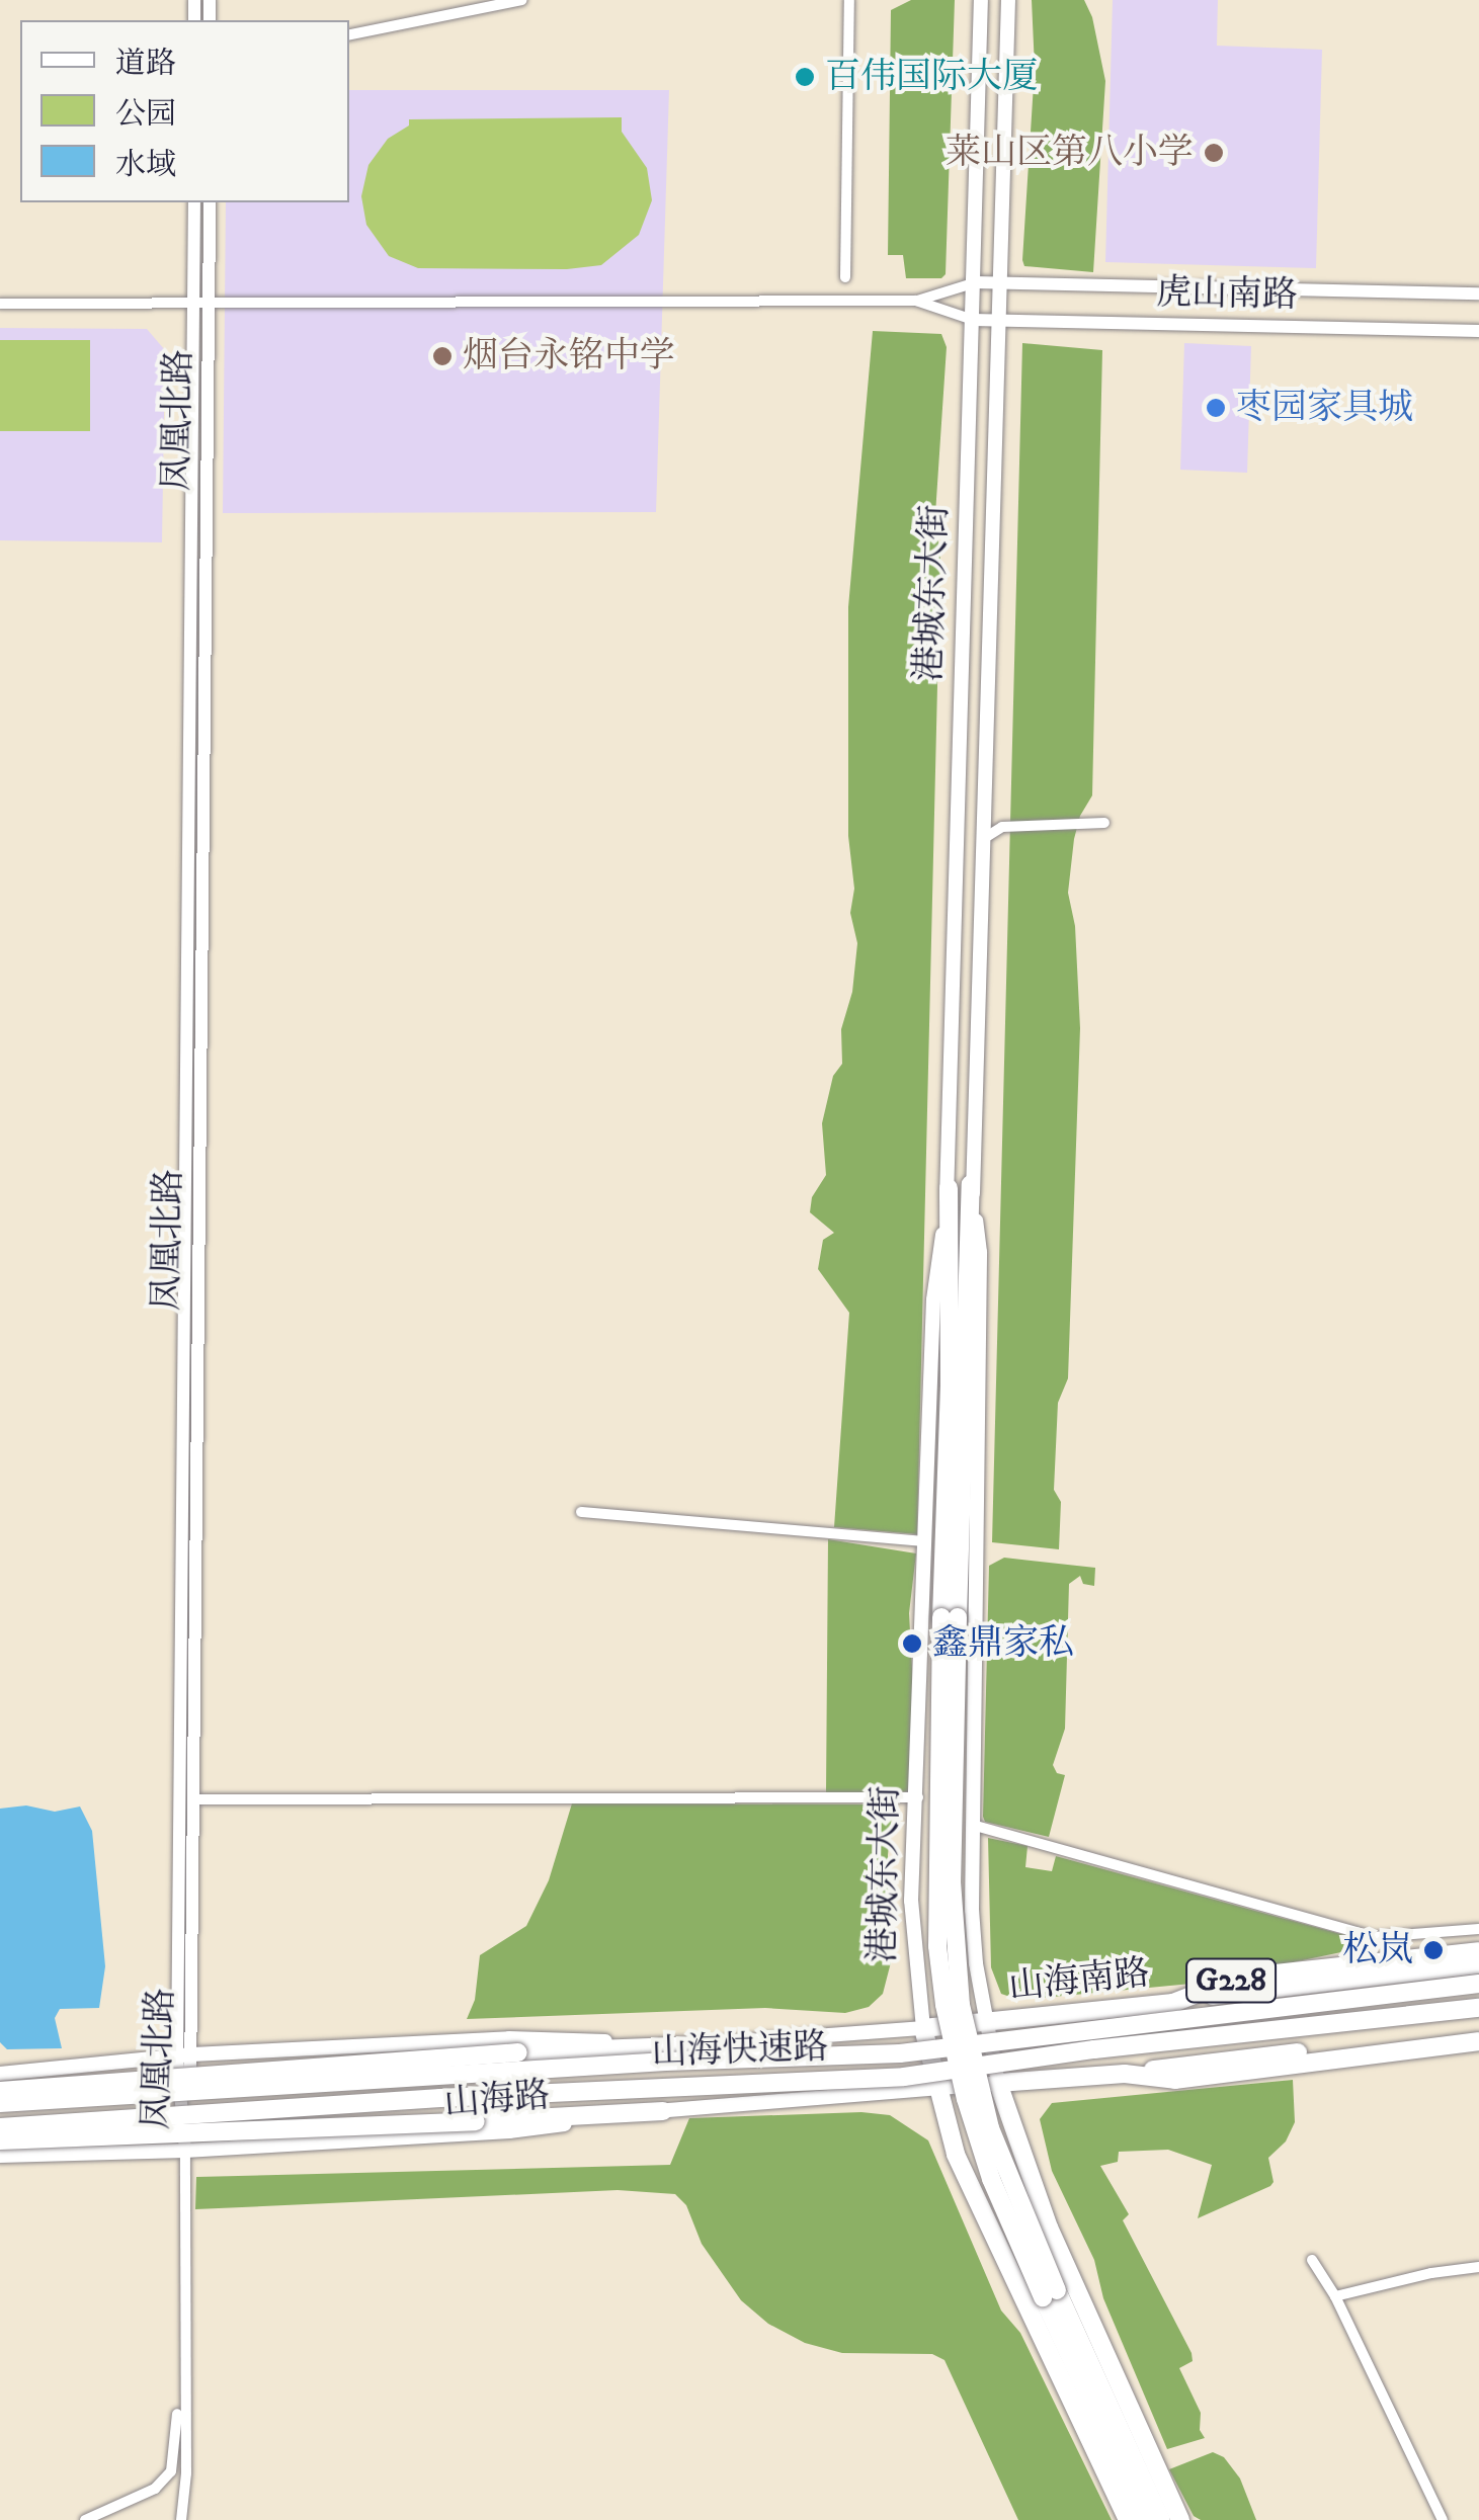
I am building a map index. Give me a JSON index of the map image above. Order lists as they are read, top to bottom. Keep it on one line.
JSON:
{"streets":{"highway":["港城东大街","山海南路","G228","山海快速路"],"main road":["山海路"],"street":["虎山南路","凤凰北路"]},"crossings":[["虎山南路","港城东大街"],["凤凰北路","山海路"],["港城东大街","山海南路"],["港城东大街","山海路"],["山海南路","山海路"]],"places":["百伟国际大厦","莱山区第八小学","烟台永铭中学","枣园家具城","鑫鼎家私","松岚"],"legend":["道路","公园","水域"]}
